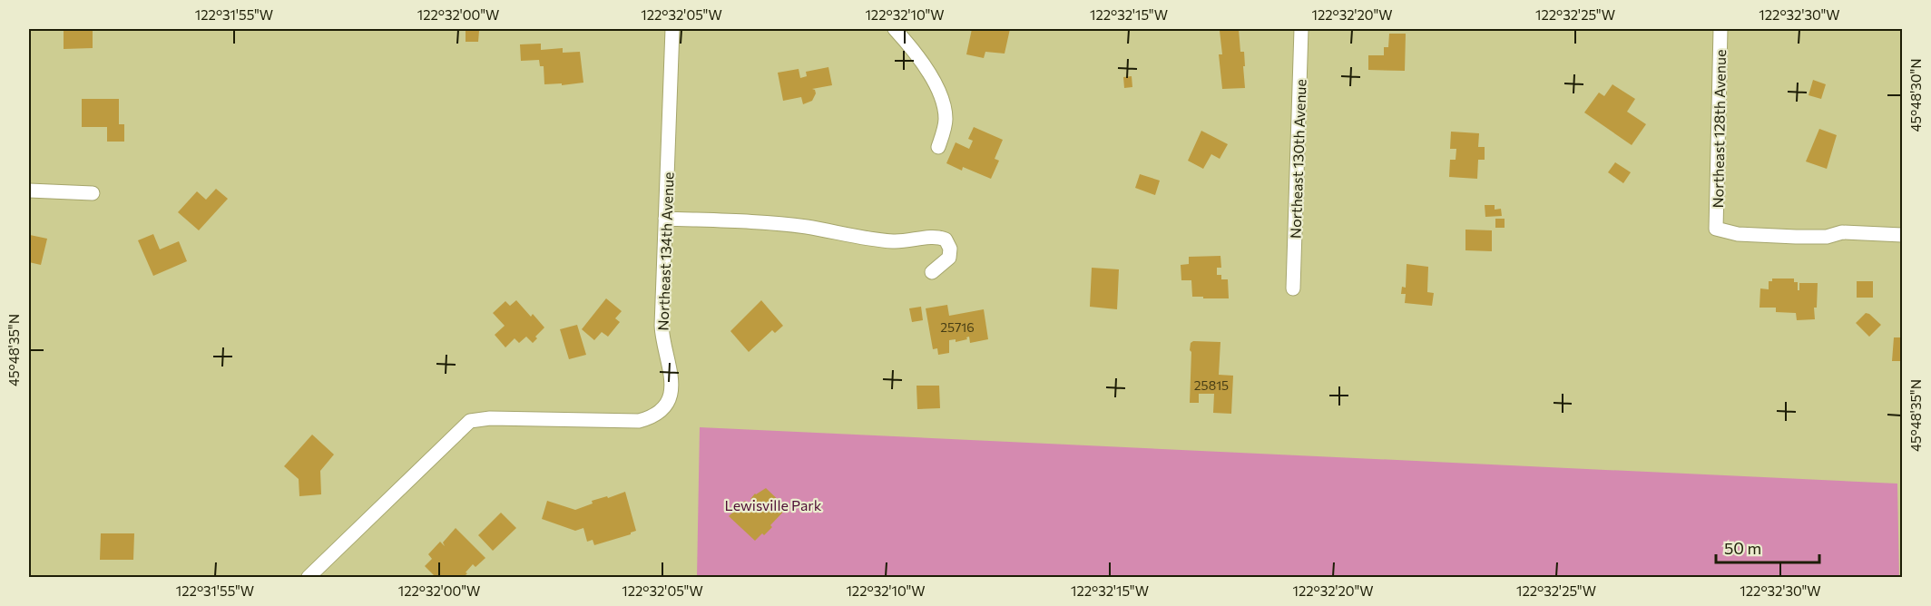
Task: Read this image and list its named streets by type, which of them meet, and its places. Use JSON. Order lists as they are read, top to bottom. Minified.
{"streets":{"street":["Northeast 128th Avenue","Northeast 130th Avenue","Northeast 134th Avenue"]},"parks":["Lewisville Park"],"house_numbers":["25716","25815"],"scale_bar":"50 m","coordinates":["122°31'55\"W","122°32'00\"W","122°32'05\"W","122°32'10\"W","122°32'15\"W","122°32'20\"W","122°32'25\"W","122°32'30\"W","45°48'30\"N","45°48'35\"N"]}
